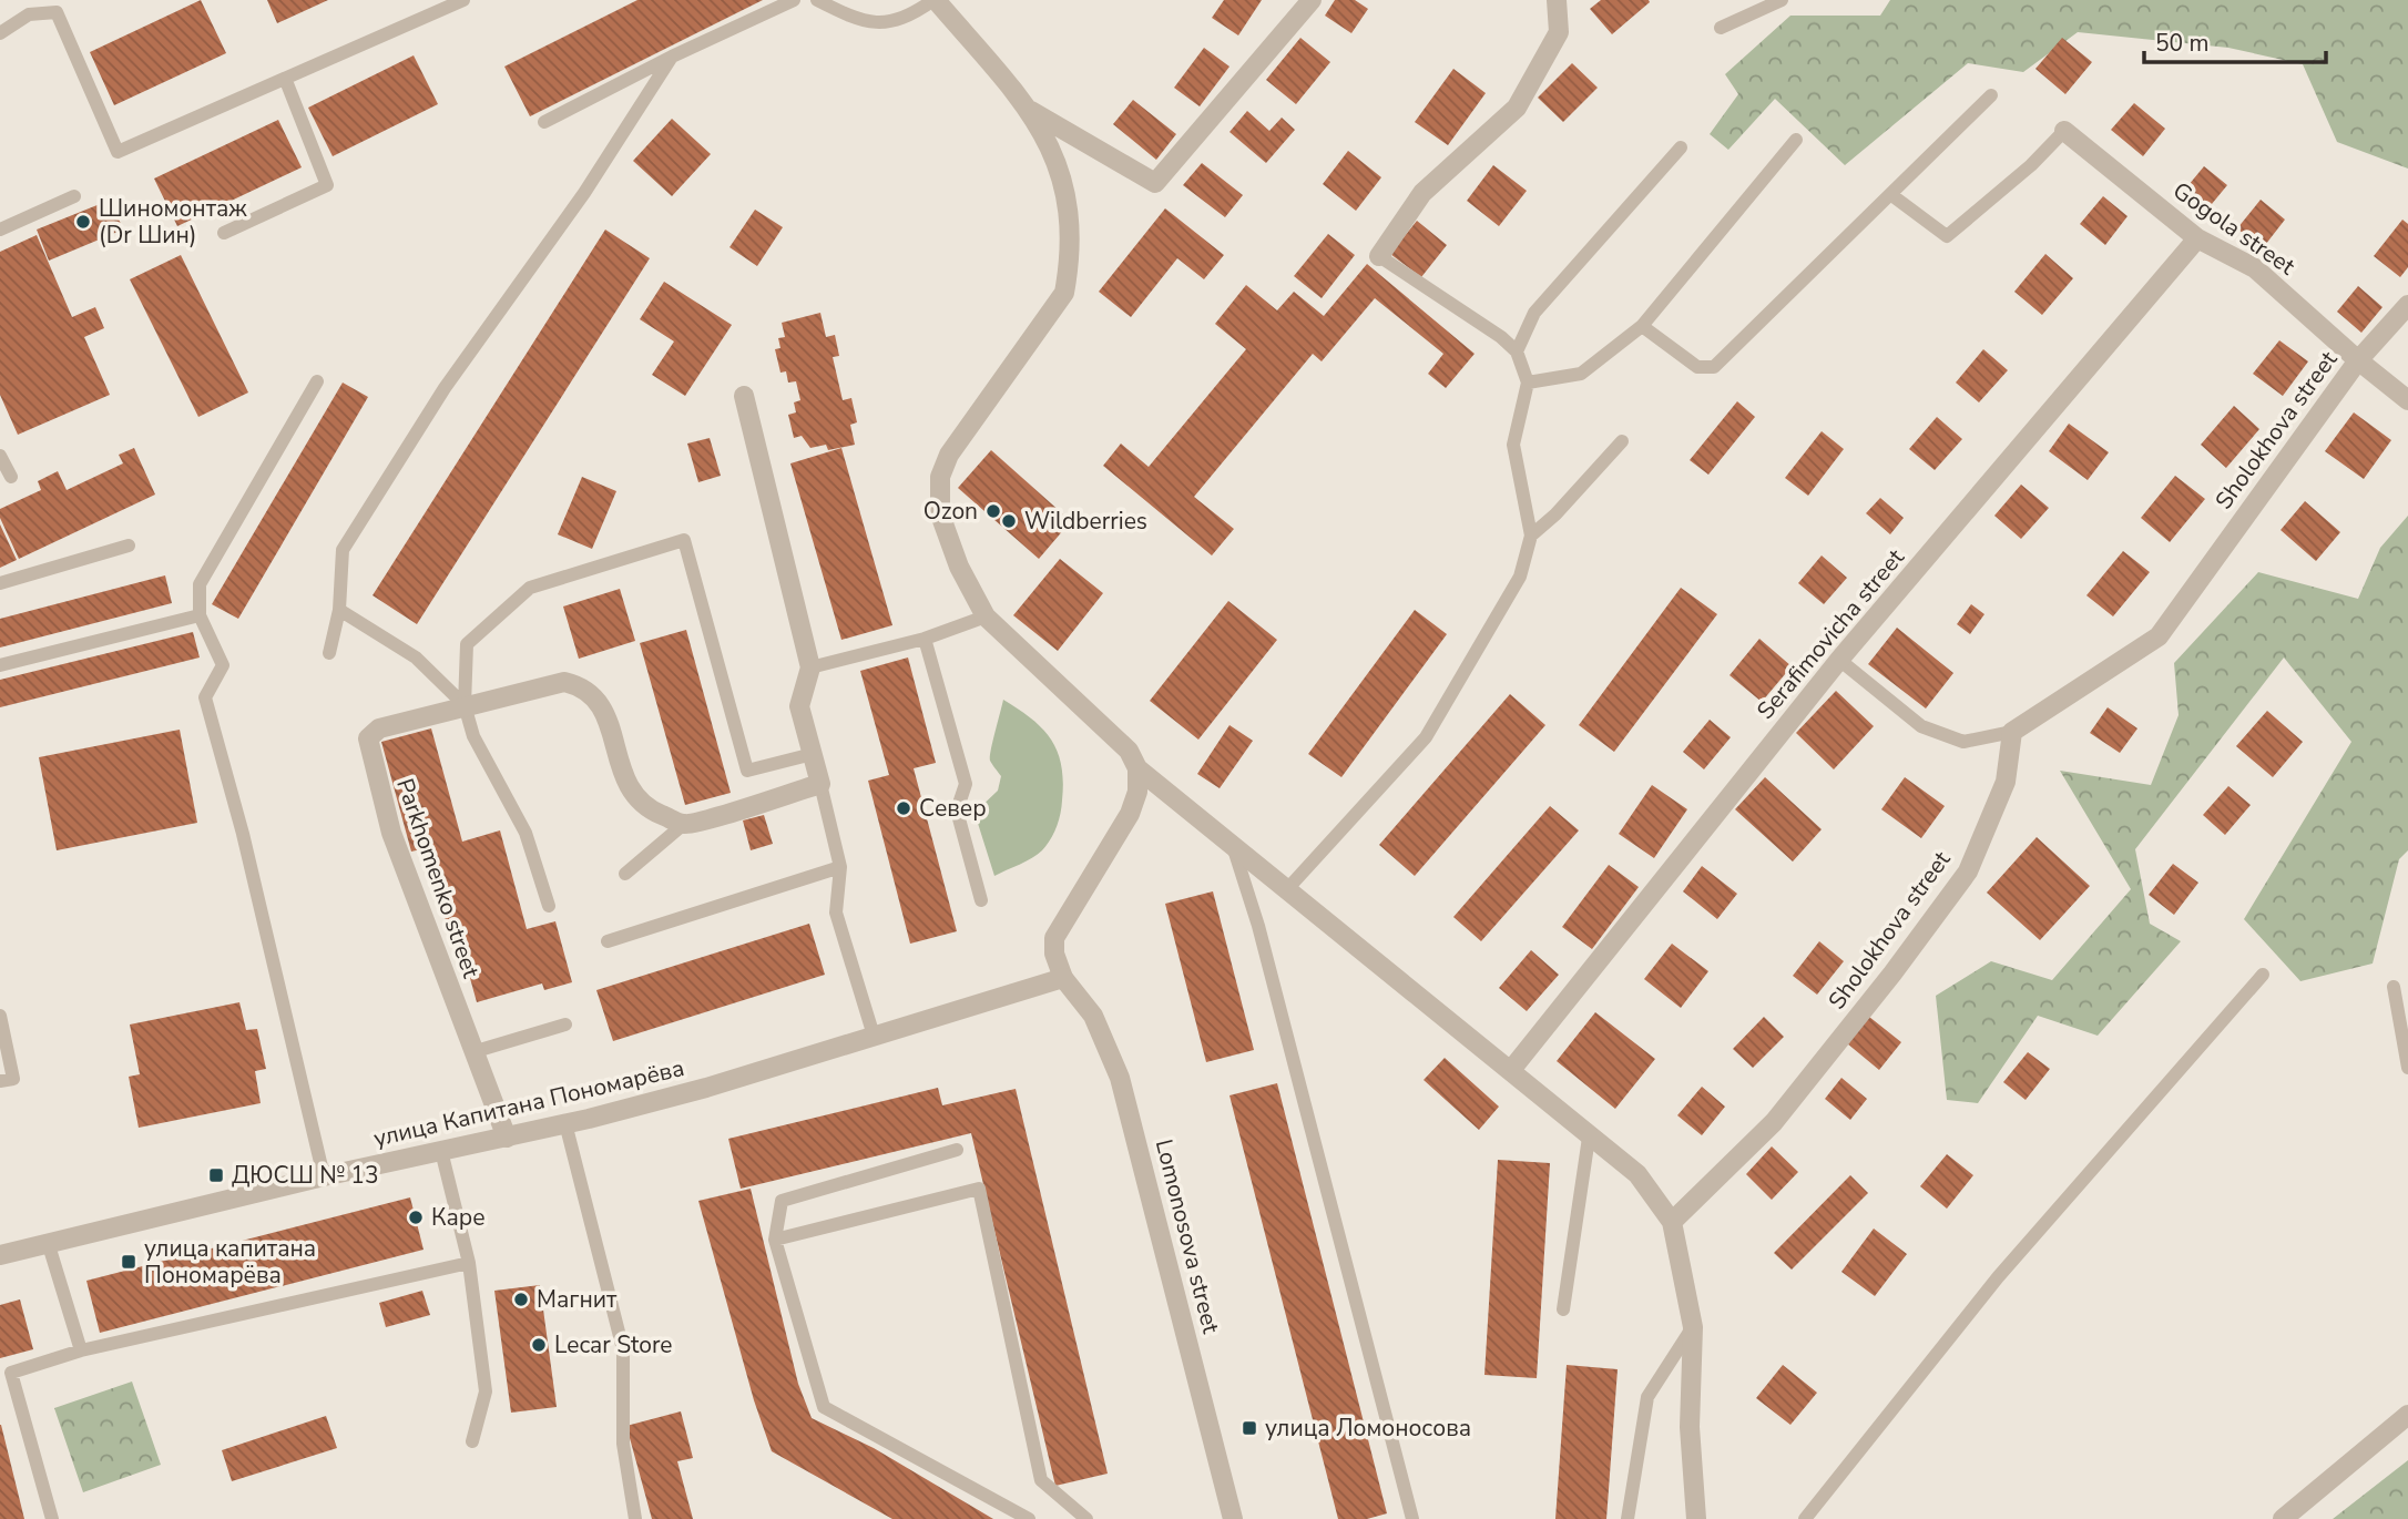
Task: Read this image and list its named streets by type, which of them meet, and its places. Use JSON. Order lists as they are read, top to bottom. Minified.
{"streets":{"street":["Gogola street","Sholokhova street","Serafimovicha street","Parkhomenko street","улица Капитана Пономарёва","Lomonosova street"]},"crossings":[["Gogola street","Sholokhova street"],["Gogola street","Serafimovicha street"],["Parkhomenko street","улица Капитана Пономарёва"],["улица Капитана Пономарёва","Lomonosova street"]],"places":{"other":["Шиномонтаж (Dr Шин)","Ozon","Wildberries","Север","Каре","Магнит","Lecar Store"],"transit":["ДЮСШ № 13","улица капитана Пономарёва","улица Ломоносова"]},"scale_bar":"50 m"}
